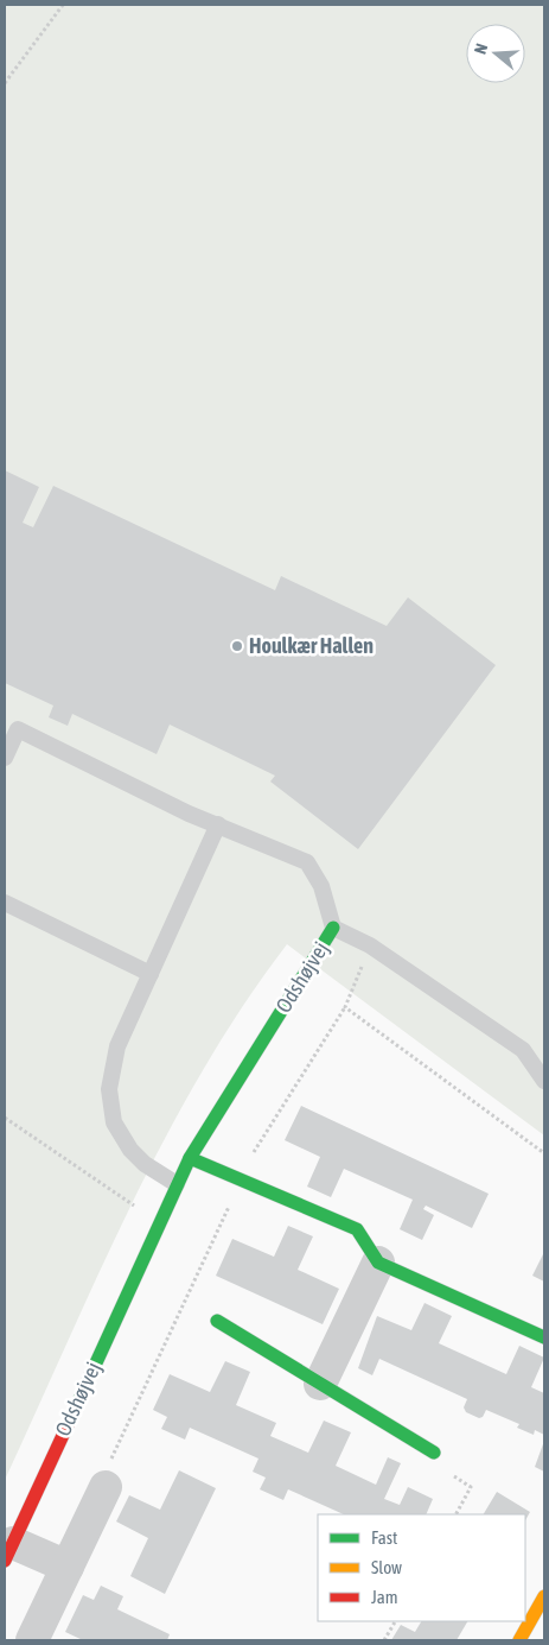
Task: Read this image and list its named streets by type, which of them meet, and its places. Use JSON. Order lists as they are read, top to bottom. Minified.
{"streets":{"street":["Odshøjvej"]},"places":["Houlkær Hallen"],"legend":["Fast","Slow","Jam"],"north":"left"}
